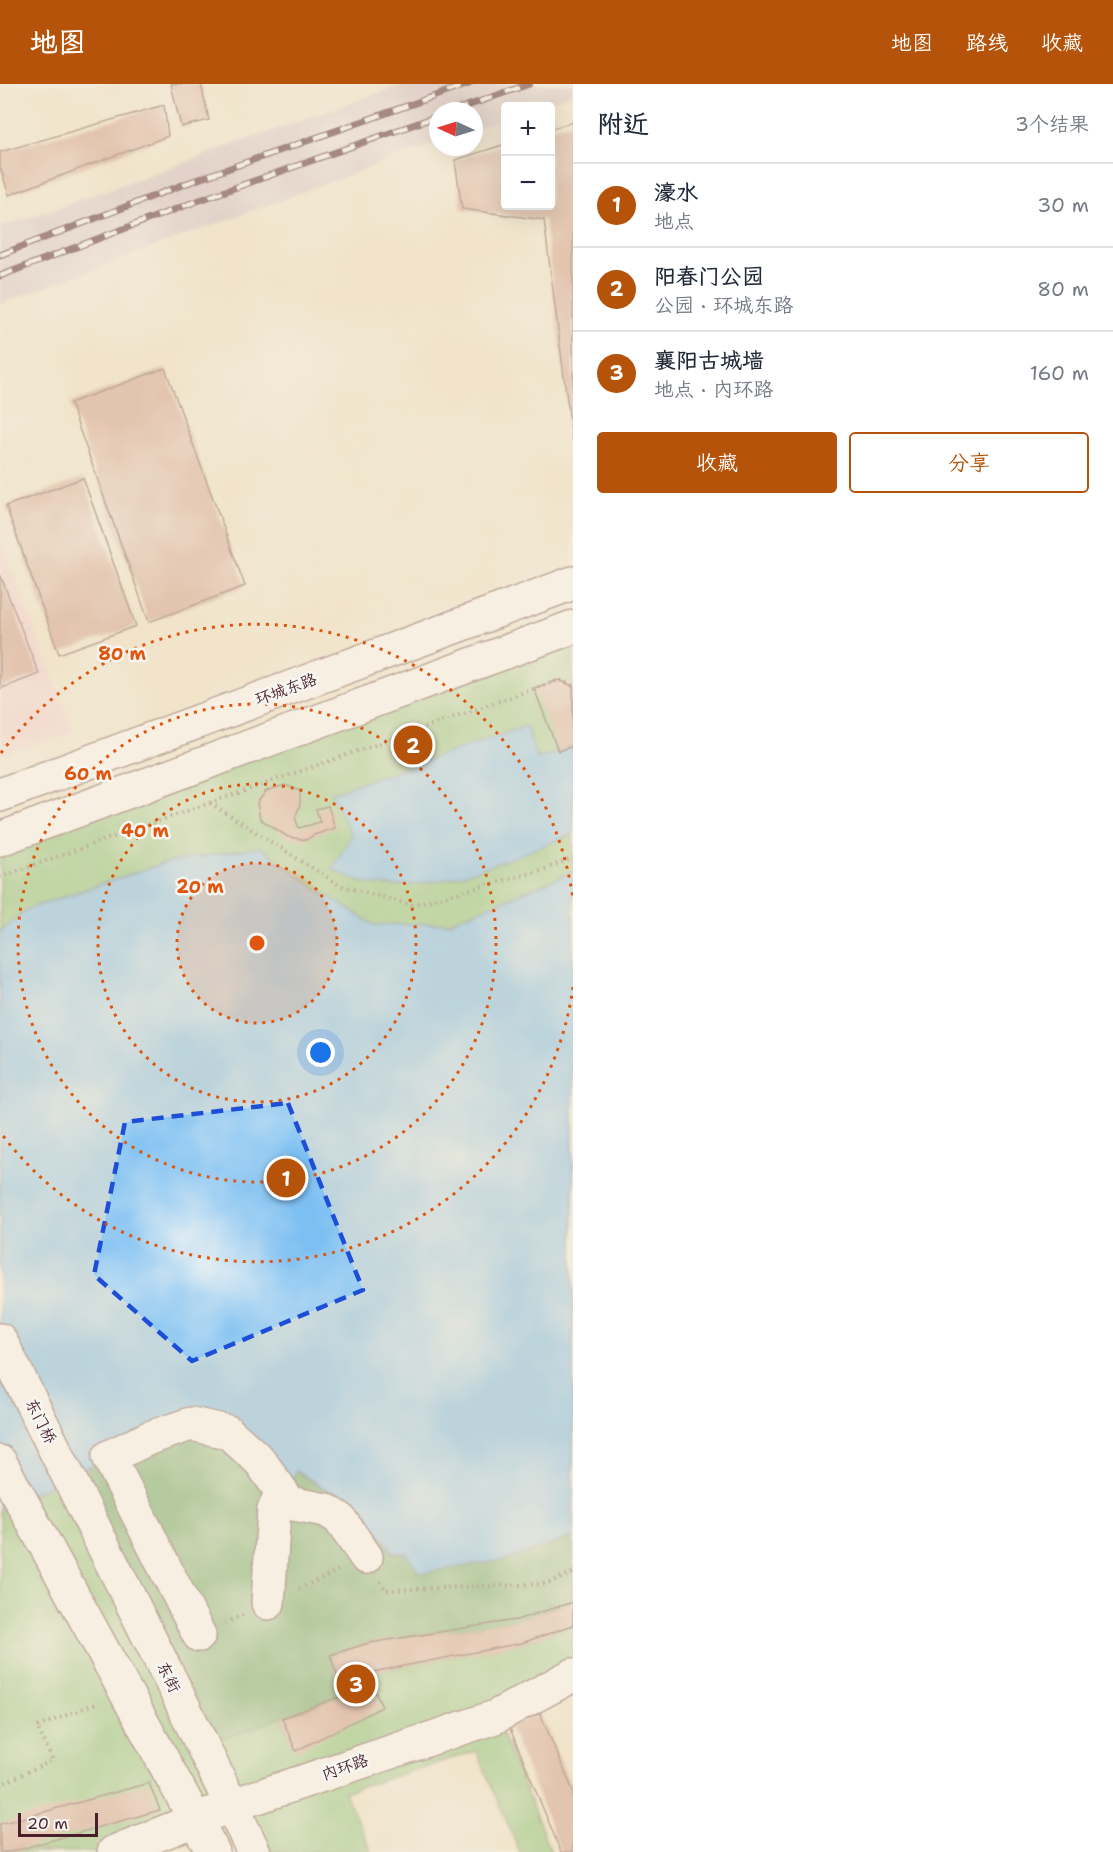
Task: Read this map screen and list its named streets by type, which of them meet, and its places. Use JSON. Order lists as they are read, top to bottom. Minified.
{"streets":{"main road":["环城东路","东门桥","东街","内环路"]},"crossings":[["东门桥","东街"],["东街","内环路"]],"scale_bar":"20 m","north":"left","page":{"header":"地图","nav":["地图","路线","收藏"],"heading":["附近","3个结果"],"map_buttons":["+","−"],"list":[{"mark":"1","name":"濠水","note":"地点","value":"30 m"},{"mark":"2","name":"阳春门公园","note":"公园 · 环城东路","value":"80 m"},{"mark":"3","name":"襄阳古城墙","note":"地点 · 内环路","value":"160 m"}],"buttons":["收藏","分享"],"pins":["2","1","3"],"scale":"20 m"},"rings":["80 m","60 m","40 m","20 m"]}
